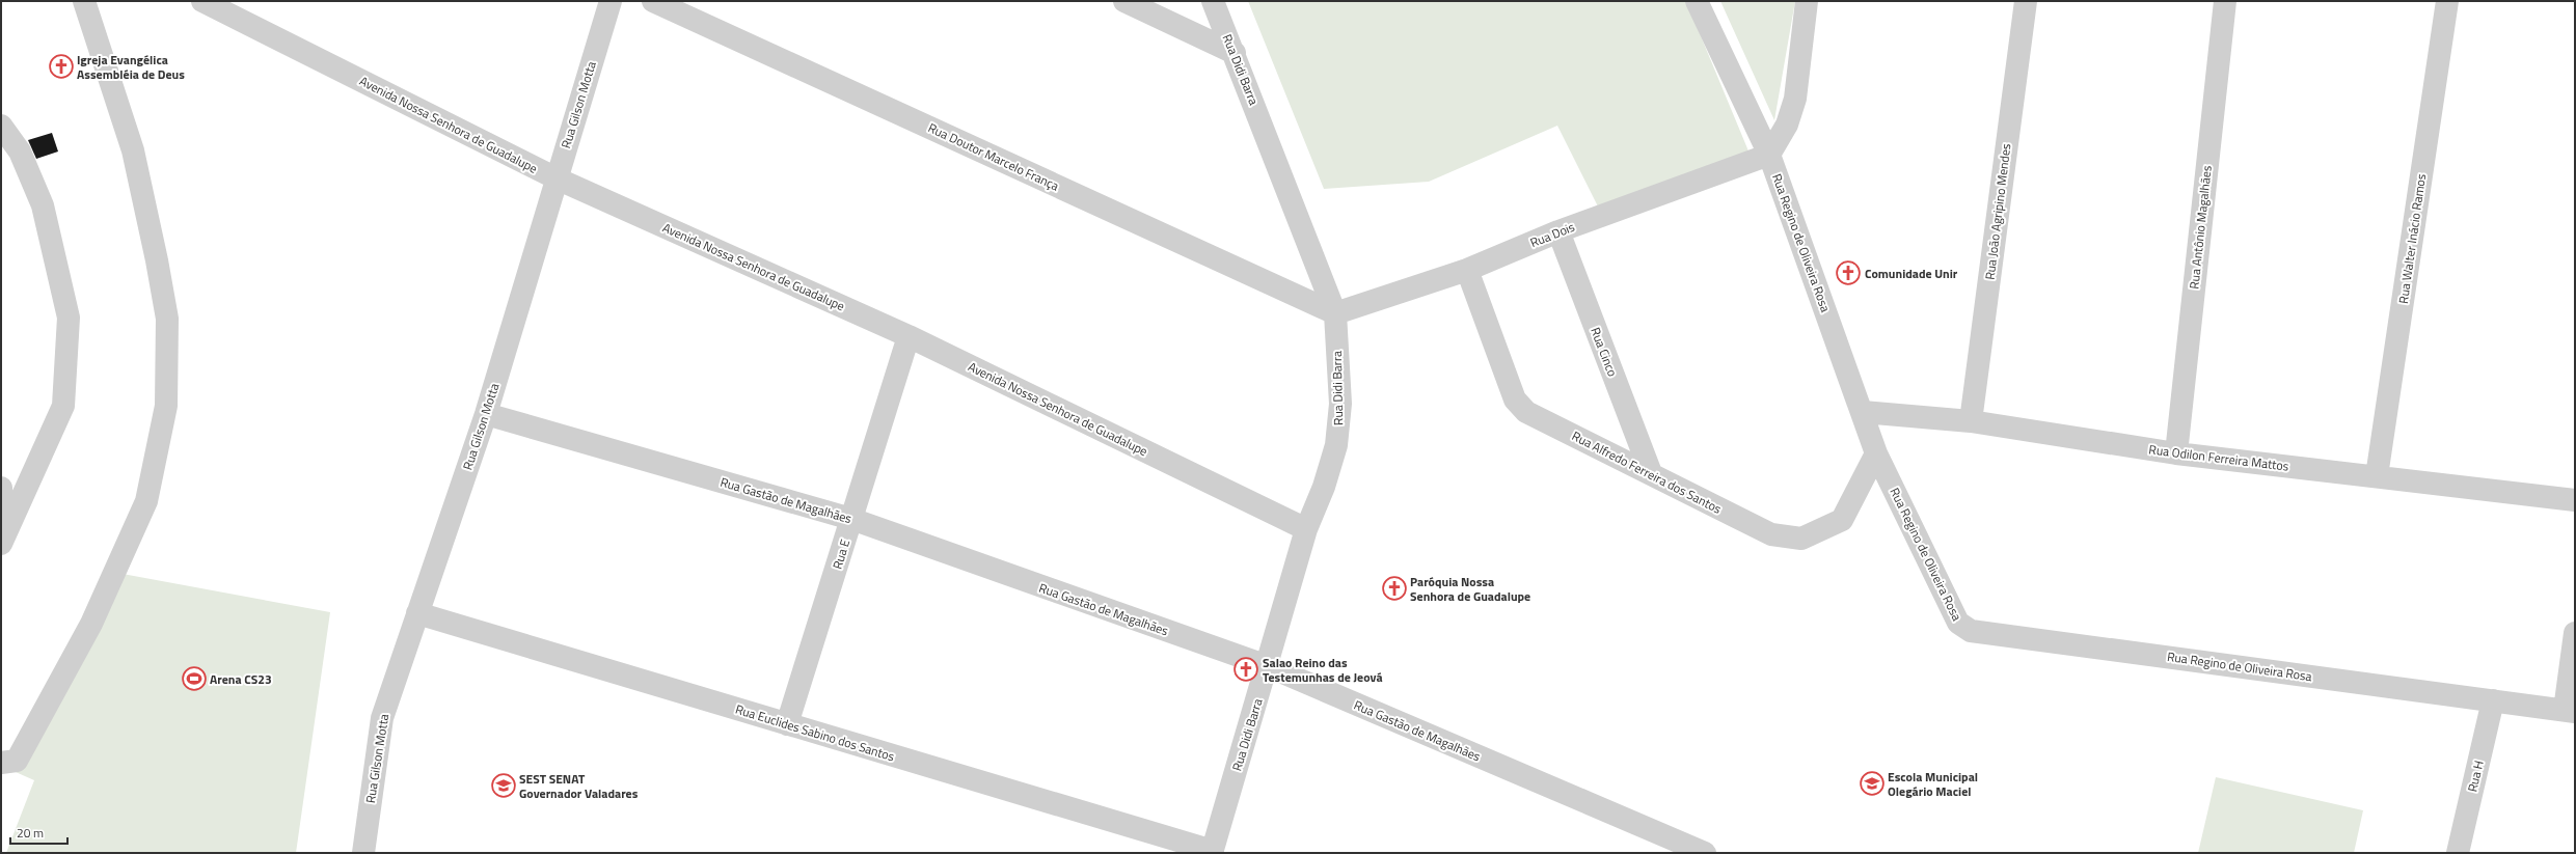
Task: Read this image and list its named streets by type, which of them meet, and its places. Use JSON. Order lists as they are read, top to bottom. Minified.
{"streets":{"street":["Rua Didi Barra","Rua Gilson Motta","Avenida Nossa Senhora de Guadalupe","Rua Doutor Marcelo França","Rua João Agripino Mendes","Rua Antônio Magalhães","Rua Dois","Rua Walter Inácio Ramos","Rua Regino de Oliveira Rosa","Rua Cinco","Rua Odilon Ferreira Mattos","Rua Alfredo Ferreira dos Santos","Rua Gastão de Magalhães","Rua E","Rua Euclides Sabino dos Santos","Rua H"]},"crossings":[["Rua Didi Barra","Avenida Nossa Senhora de Guadalupe"],["Rua Didi Barra","Rua Doutor Marcelo França"],["Rua Didi Barra","Rua Dois"],["Rua Didi Barra","Rua Gastão de Magalhães"],["Rua Didi Barra","Rua Euclides Sabino dos Santos"],["Rua Gilson Motta","Avenida Nossa Senhora de Guadalupe"],["Rua Gilson Motta","Rua Gastão de Magalhães"],["Rua Gilson Motta","Rua Euclides Sabino dos Santos"],["Avenida Nossa Senhora de Guadalupe","Rua E"],["Rua Doutor Marcelo França","Rua Dois"],["Rua João Agripino Mendes","Rua Odilon Ferreira Mattos"],["Rua Antônio Magalhães","Rua Odilon Ferreira Mattos"],["Rua Dois","Rua Regino de Oliveira Rosa"],["Rua Dois","Rua Cinco"],["Rua Dois","Rua Alfredo Ferreira dos Santos"],["Rua Walter Inácio Ramos","Rua Odilon Ferreira Mattos"],["Rua Regino de Oliveira Rosa","Rua Odilon Ferreira Mattos"],["Rua Regino de Oliveira Rosa","Rua Alfredo Ferreira dos Santos"],["Rua Regino de Oliveira Rosa","Rua H"],["Rua Cinco","Rua Alfredo Ferreira dos Santos"],["Rua Gastão de Magalhães","Rua E"],["Rua E","Rua Euclides Sabino dos Santos"]],"places":{"church":["Igreja Evangélica Assembléia de Deus","Comunidade Unir","Paróquia Nossa Senhora de Guadalupe","Salao Reino das Testemunhas de Jeová"],"sports":["Arena CS23"],"school or university":["Escola Municipal Olegário Maciel","SEST SENAT Governador Valadares"]},"scale_bar":"20 m"}
